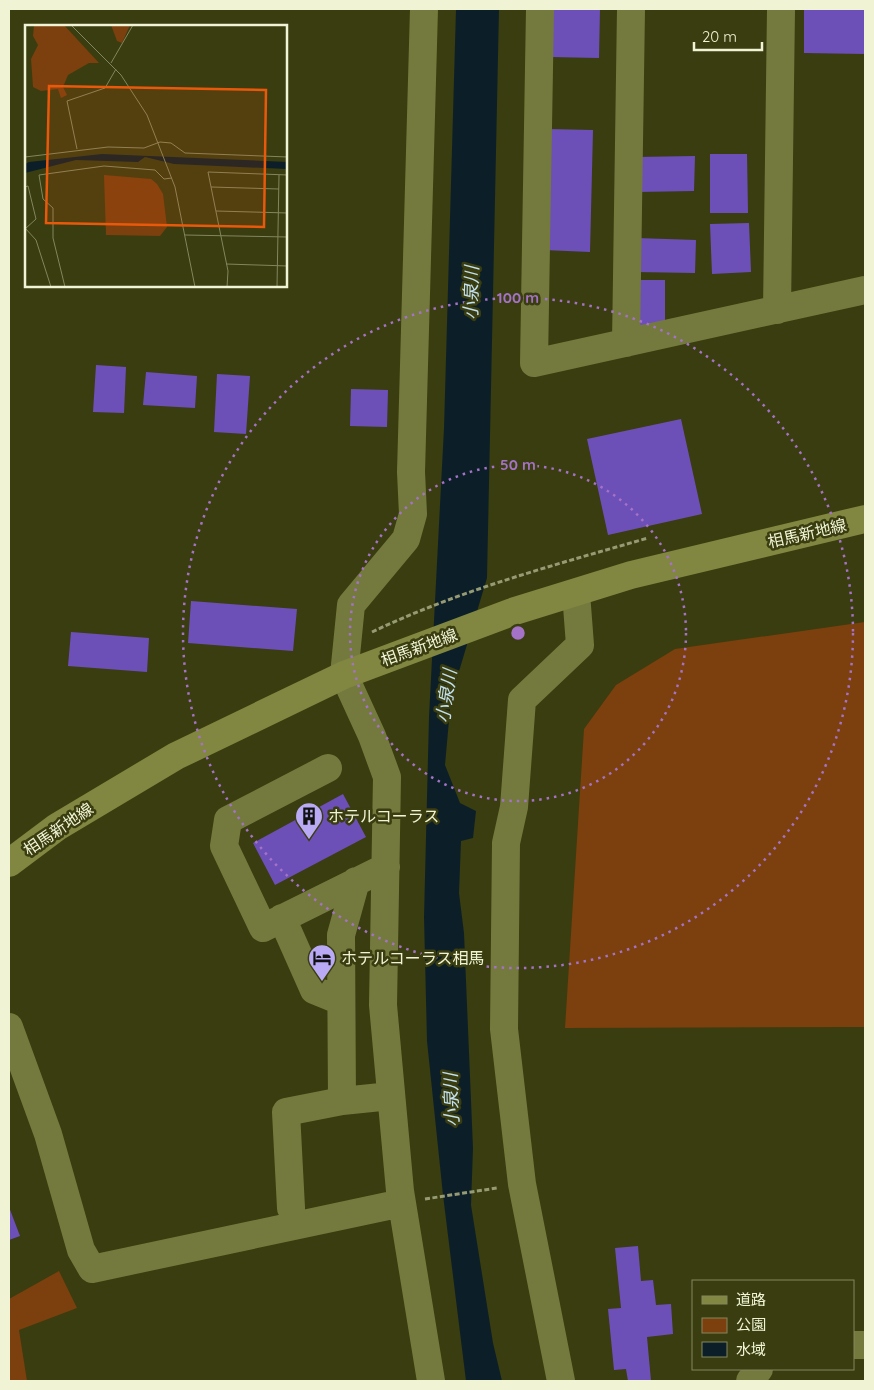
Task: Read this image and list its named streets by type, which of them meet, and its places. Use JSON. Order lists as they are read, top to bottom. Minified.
{"streets":{"main road":["相馬新地線"]},"water":["小泉川"],"places":{"building":["ホテルコーラス"],"hotel":["ホテルコーラス相馬"]},"legend":["道路","公園","水域"],"scale_bar":"20 m","rings":["100 m","50 m"]}
